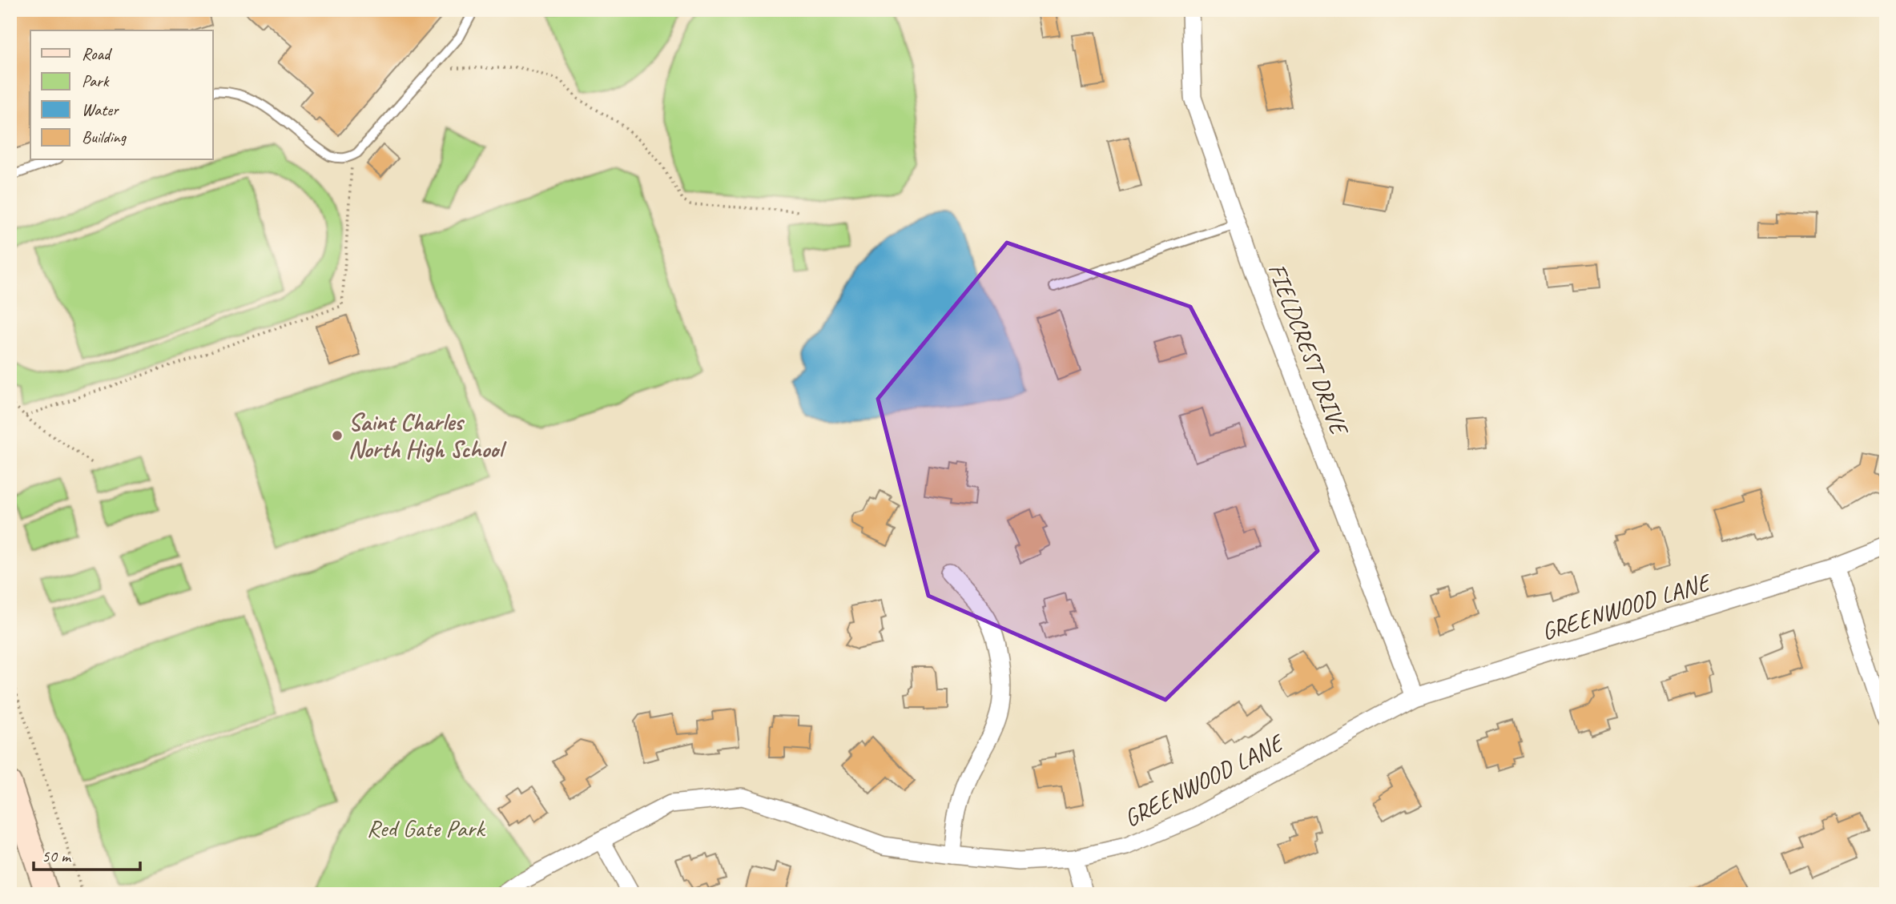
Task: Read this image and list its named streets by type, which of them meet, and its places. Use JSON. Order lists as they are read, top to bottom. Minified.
{"streets":{"street":["FIELDCREST DRIVE","GREENWOOD LANE"]},"crossings":[["FIELDCREST DRIVE","GREENWOOD LANE"]],"parks":["Red Gate Park"],"places":["Saint Charles North High School"],"legend":["Road","Park","Water","Building"],"scale_bar":"50 m"}
